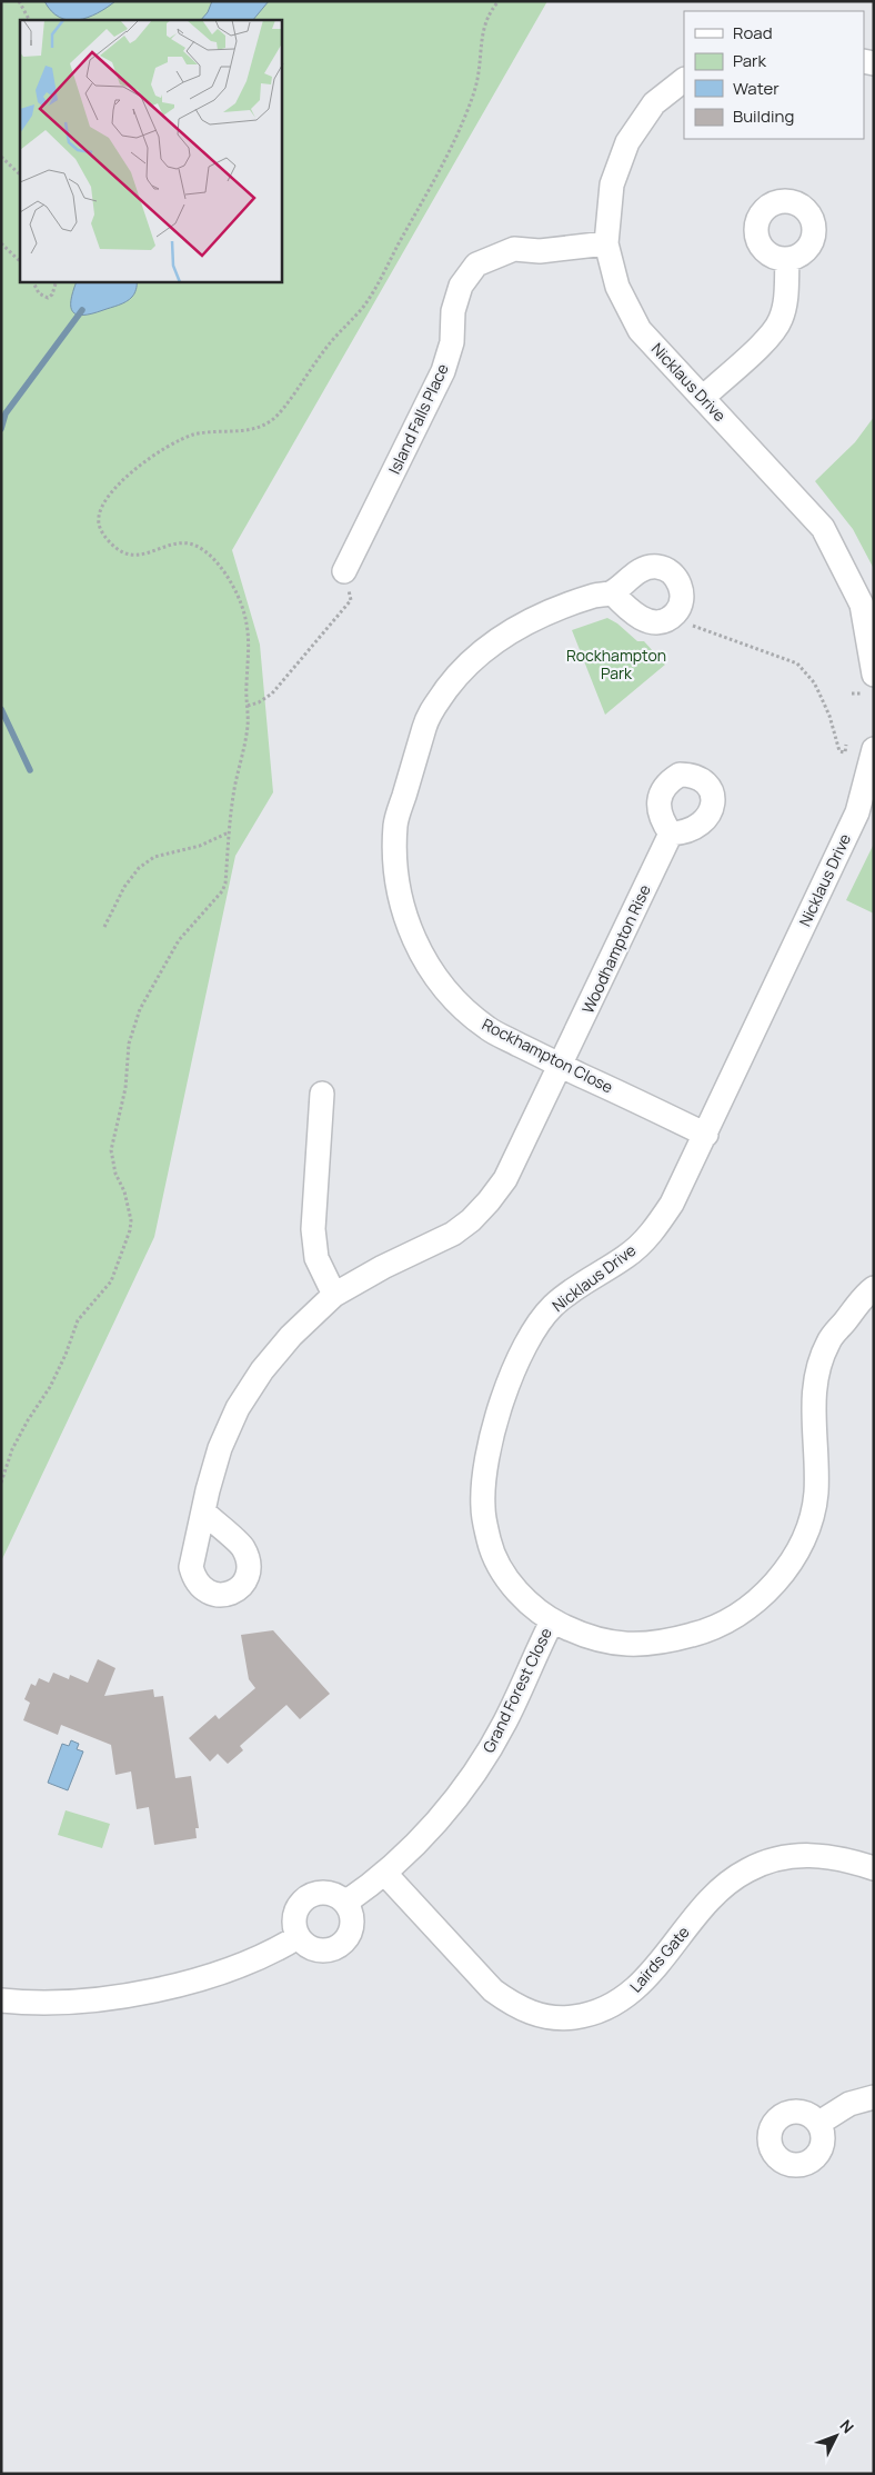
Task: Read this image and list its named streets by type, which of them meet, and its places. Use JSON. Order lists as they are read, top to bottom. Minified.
{"streets":{"street":["Nicklaus Drive","Island Falls Place","Woodhampton Rise","Rockhampton Close","Grand Forest Close","Lairds Gate"]},"crossings":[["Nicklaus Drive","Island Falls Place"],["Nicklaus Drive","Rockhampton Close"],["Nicklaus Drive","Grand Forest Close"],["Woodhampton Rise","Rockhampton Close"],["Grand Forest Close","Lairds Gate"]],"parks":["Rockhampton Park"],"legend":["Road","Park","Water","Building"],"north":"top right"}
